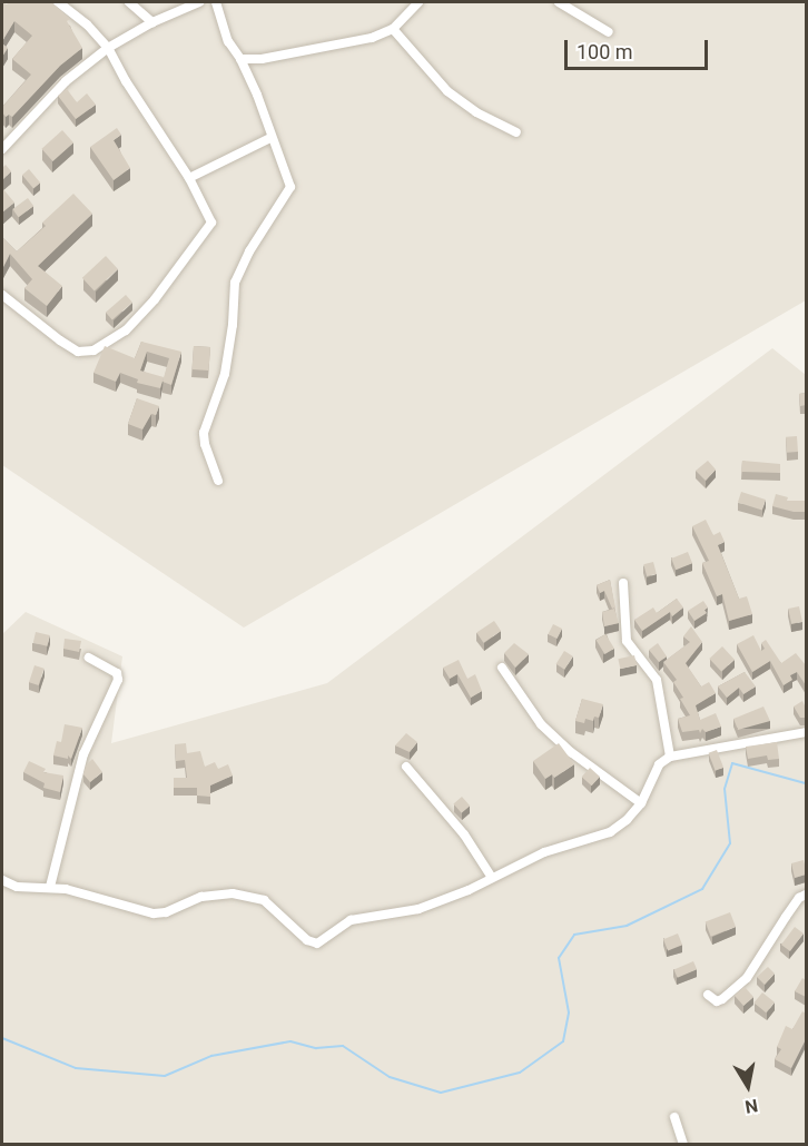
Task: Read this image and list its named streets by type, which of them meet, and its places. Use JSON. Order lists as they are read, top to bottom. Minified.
{"scale_bar":"100 m","north":"bottom"}
